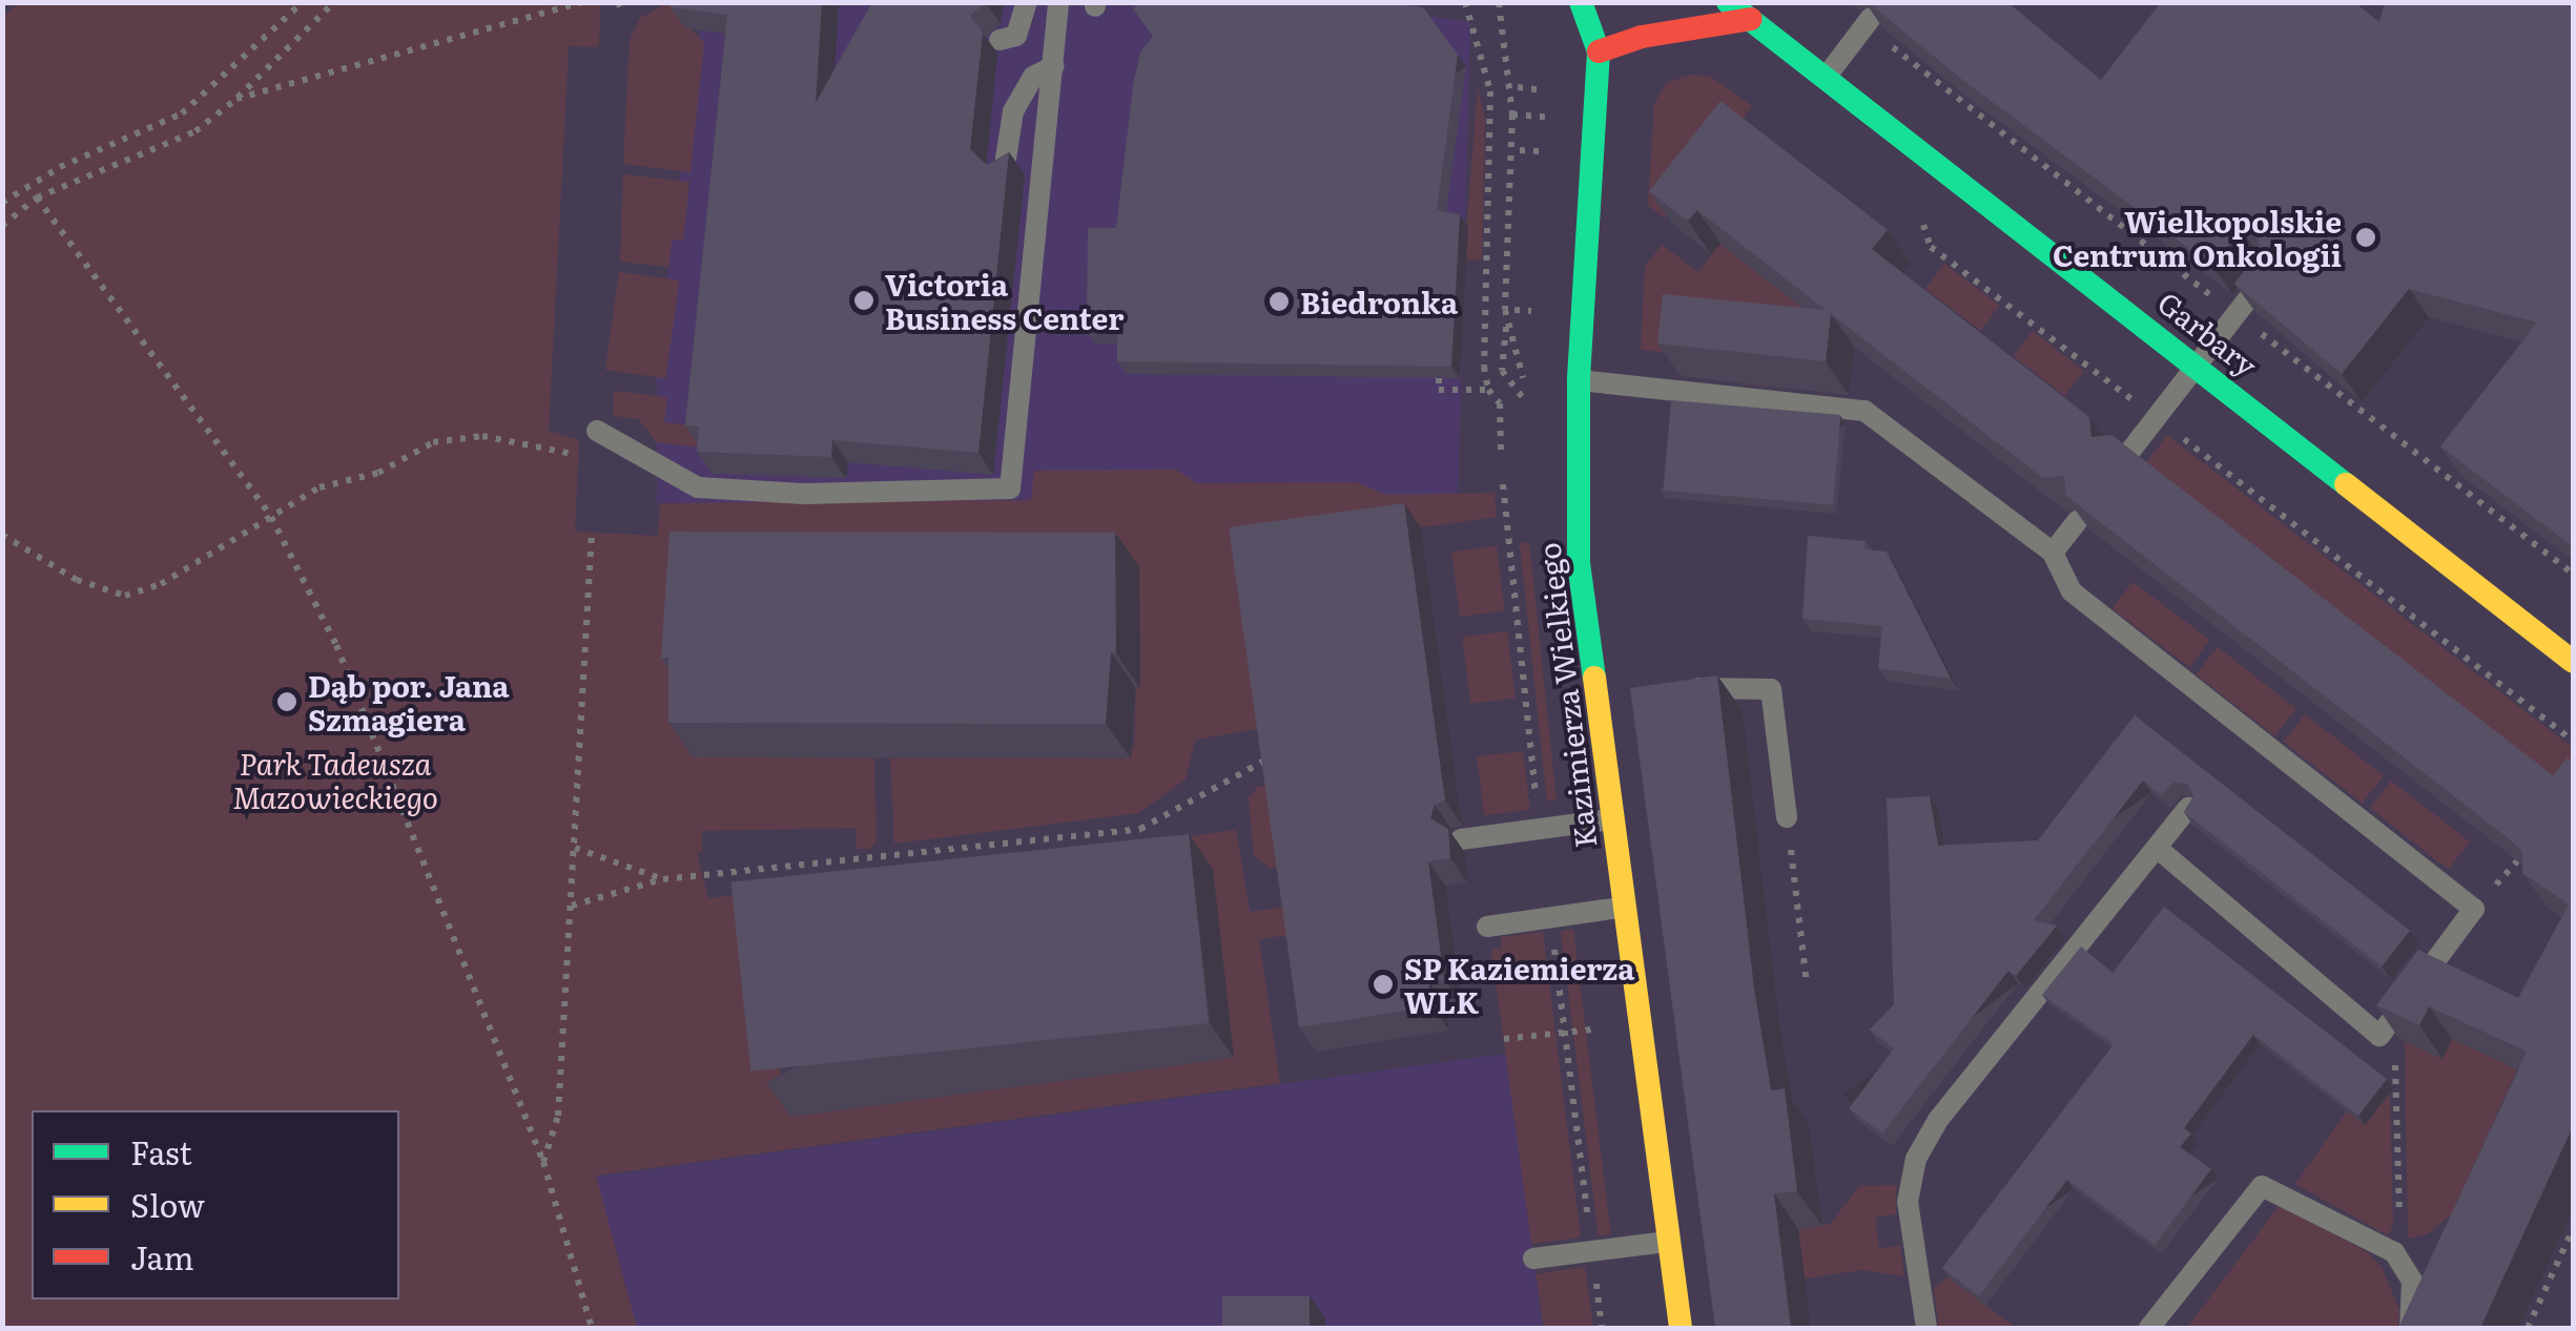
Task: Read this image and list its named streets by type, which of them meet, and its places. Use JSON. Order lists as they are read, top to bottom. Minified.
{"streets":{"street":["Garbary","Kazimierza Wielkiego"]},"parks":["Park Tadeusza Mazowieckiego"],"places":["Wielkopolskie Centrum Onkologii","Victoria Business Center","Biedronka","Dąb por. Jana Szmagiera","SP Kaziemierza WLK"],"legend":["Fast","Slow","Jam"]}
